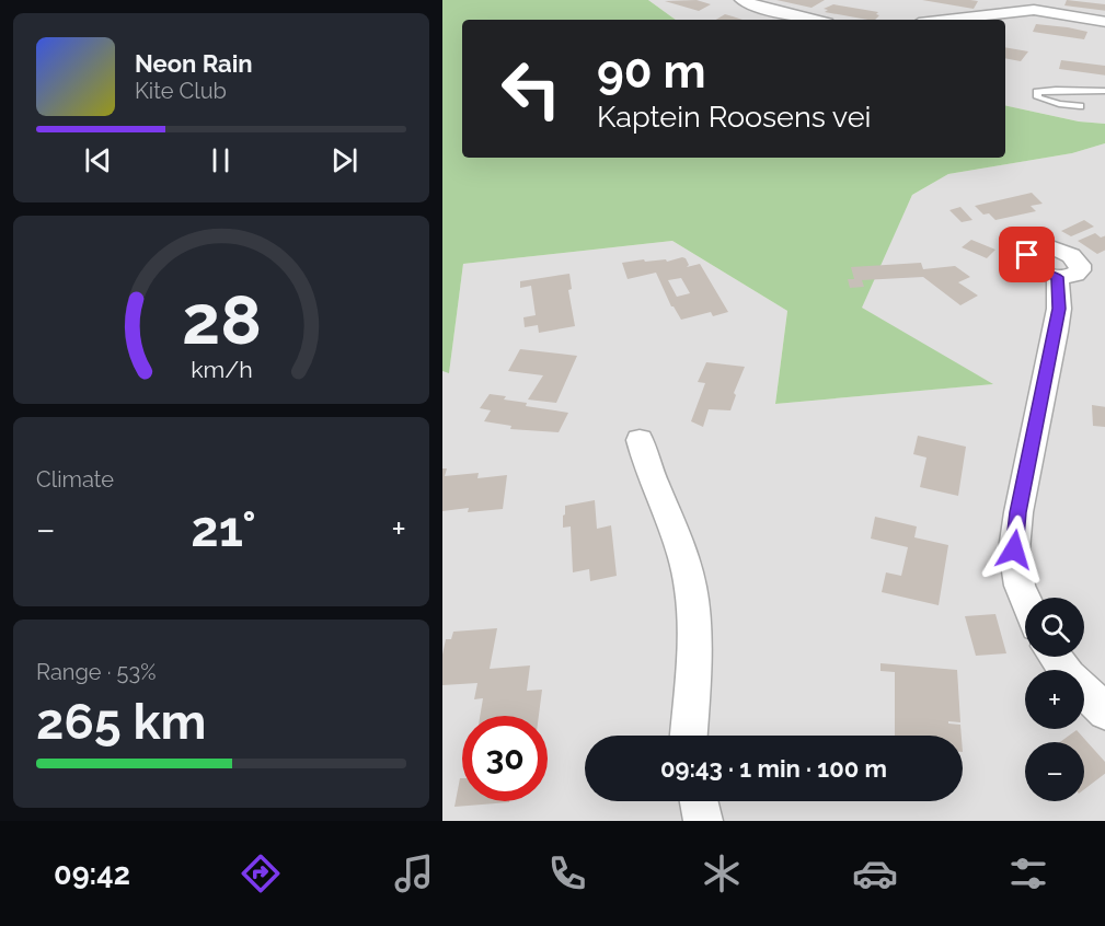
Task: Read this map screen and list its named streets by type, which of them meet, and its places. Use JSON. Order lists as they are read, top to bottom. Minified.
{"page":{"turn":["90 m","Kaptein Roosens vei"],"song":["Neon Rain","Kite Club"],"tile":["Climate",["Range · 53%","265 km"]],"heat":["−","21°","+"],"map_buttons":["+","−"],"limit":"30","trip":"09:43 · 1 min · 100 m","tabs":"09:42","gauge":["28","km/h"]}}
